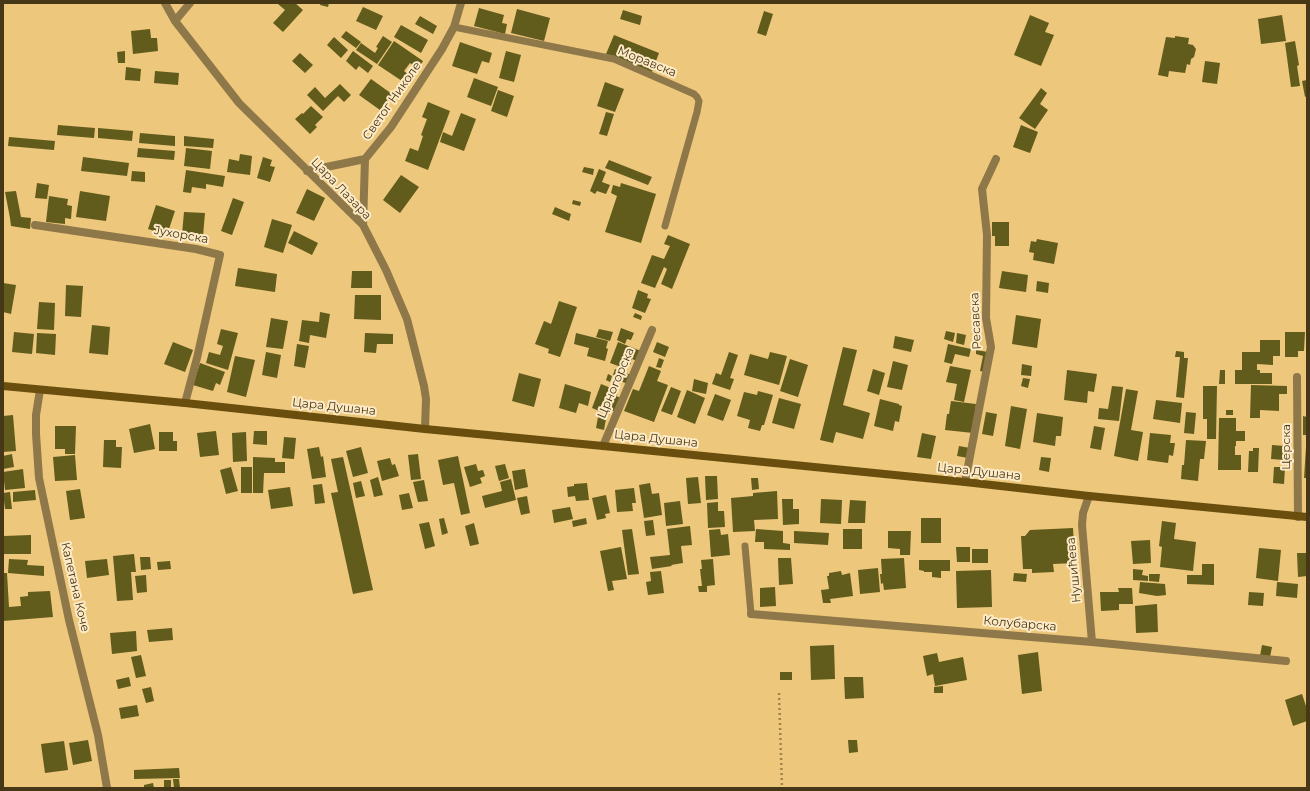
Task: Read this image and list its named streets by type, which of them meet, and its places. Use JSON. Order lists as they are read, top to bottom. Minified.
{"streets":{"main road":["Цара Душана"],"street":["Светог Николе","Цара Лазара","Јухорска","Ресавска","Црногорска","Церска","Нушићева","Капетана Коче","Колубарска"],"lane":["Моравска"]},"crossings":[["Моравска","Светог Николе"],["Светог Николе","Цара Лазара"],["Цара Лазара","Цара Душана"],["Јухорска","Цара Душана"],["Ресавска","Цара Душана"],["Црногорска","Цара Душана"],["Цара Душана","Церска"],["Цара Душана","Нушићева"],["Цара Душана","Капетана Коче"],["Нушићева","Колубарска"]]}
